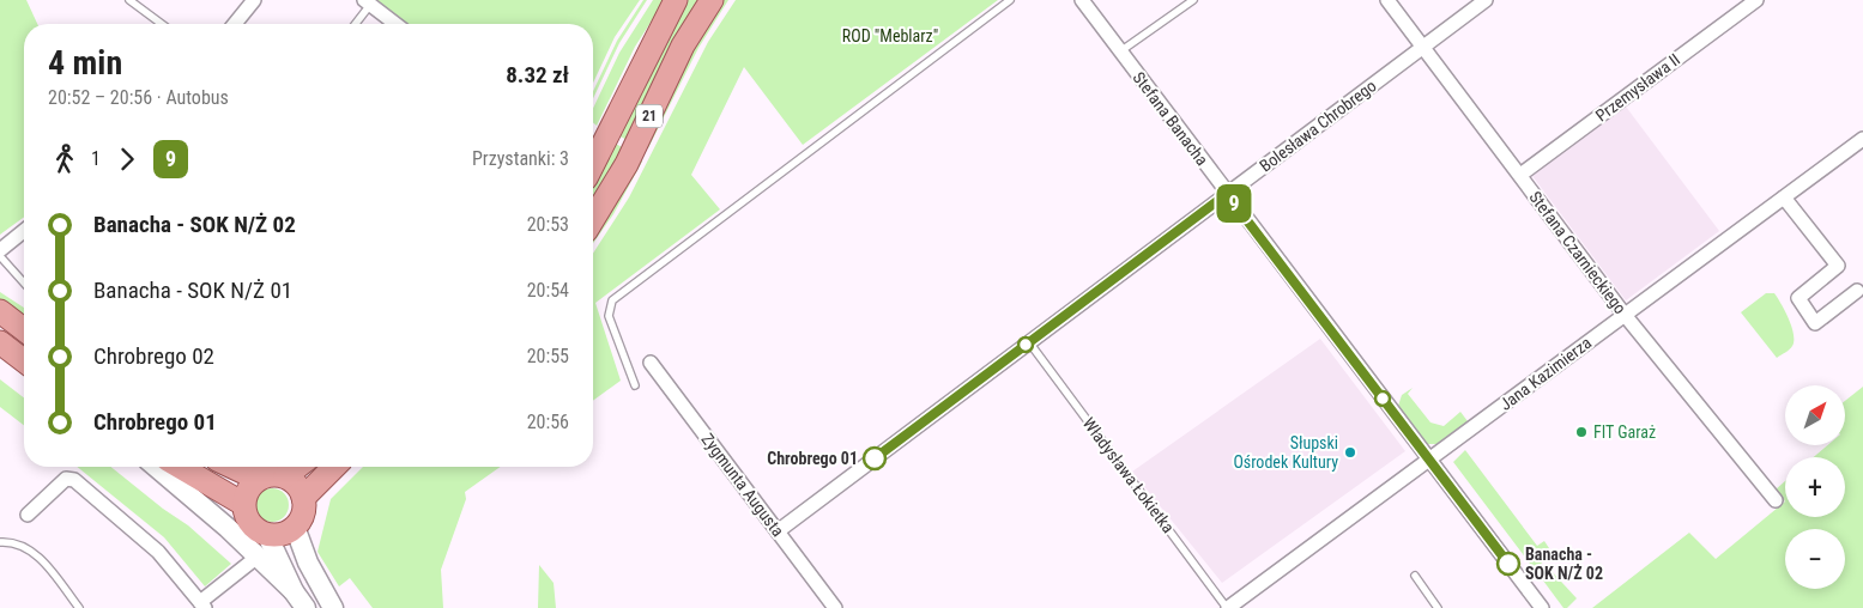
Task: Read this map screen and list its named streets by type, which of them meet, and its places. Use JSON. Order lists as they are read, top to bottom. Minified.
{"streets":{"main road":["21"],"street":["Przemysława II","Stefana Banacha","Bolesława Chrobrego","Stefana Czarnieckiego","Jana Kazimierza","Zygmunta Augusta"],"lane":["Władysława Łokietka"]},"crossings":[["Przemysława II","Stefana Czarnieckiego"],["Stefana Banacha","Bolesława Chrobrego"],["Stefana Banacha","Jana Kazimierza"],["Bolesława Chrobrego","Stefana Czarnieckiego"],["Bolesława Chrobrego","Władysława Łokietka"],["Bolesława Chrobrego","Zygmunta Augusta"],["Stefana Czarnieckiego","Jana Kazimierza"],["Jana Kazimierza","Władysława Łokietka"]],"parks":["ROD \"Meblarz\""],"places":["FIT Garaż","Słupski Ośrodek Kultury","Chrobrego 01","Banacha - SOK N/Ż 02"],"lines":["bus line 9"],"north":"top right","page":{"on_map":"9","heading":["4 min","20:52 – 20:56 · Autobus","8.32 zł"],"legs":["1","9","Przystanki: 3"],"list":[{"name":"Banacha - SOK N/Ż 02","value":"20:53"},{"name":"Banacha - SOK N/Ż 01","value":"20:54"},{"name":"Chrobrego 02","value":"20:55"},{"name":"Chrobrego 01","value":"20:56"}],"map_buttons":["+","−"]}}
